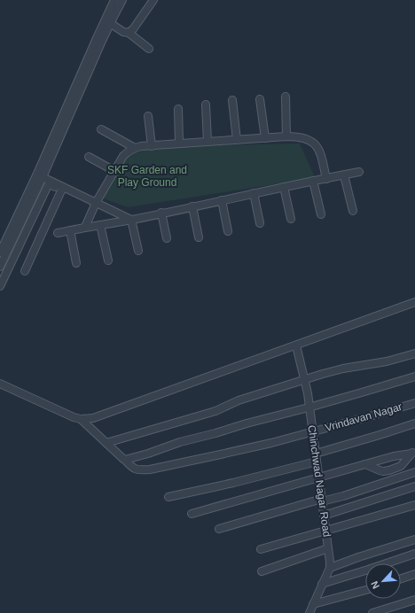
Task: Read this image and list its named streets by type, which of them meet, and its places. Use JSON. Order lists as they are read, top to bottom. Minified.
{"streets":{"street":["Vrindavan Nagar","Chinchwad Nagar Road"]},"crossings":[["Vrindavan Nagar","Chinchwad Nagar Road"]],"parks":["SKF Garden and Play Ground"],"north":"bottom left"}
